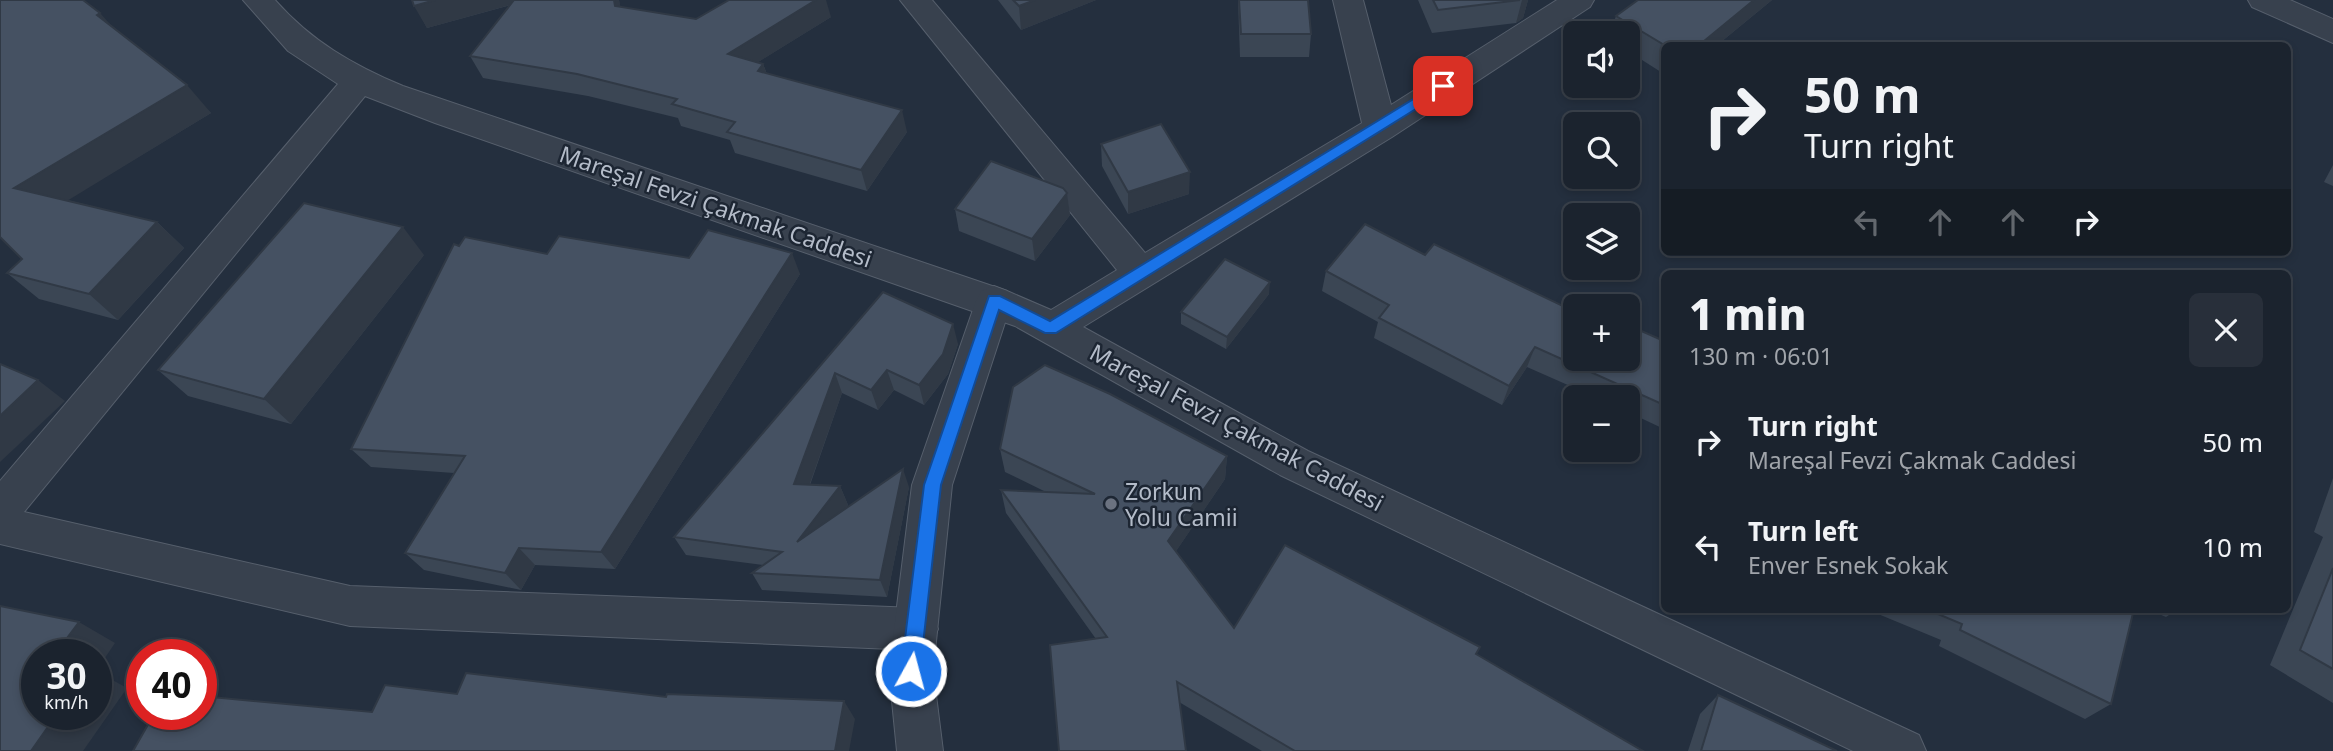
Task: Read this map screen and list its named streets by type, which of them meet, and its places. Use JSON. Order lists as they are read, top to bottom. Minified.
{"streets":{"street":["Mareşal Fevzi Çakmak Caddesi"]},"places":["Zorkun Yolu Camii"],"page":{"map_buttons":["+","−"],"turn":["50 m","Turn right"],"heading":["1 min","130 m · 06:01"],"list":[{"name":"Turn right","note":"Mareşal Fevzi Çakmak Caddesi","value":"50 m"},{"name":"Turn left","note":"Enver Esnek Sokak","value":"10 m"}],"speed":"30 km/h","limit":"40"}}
